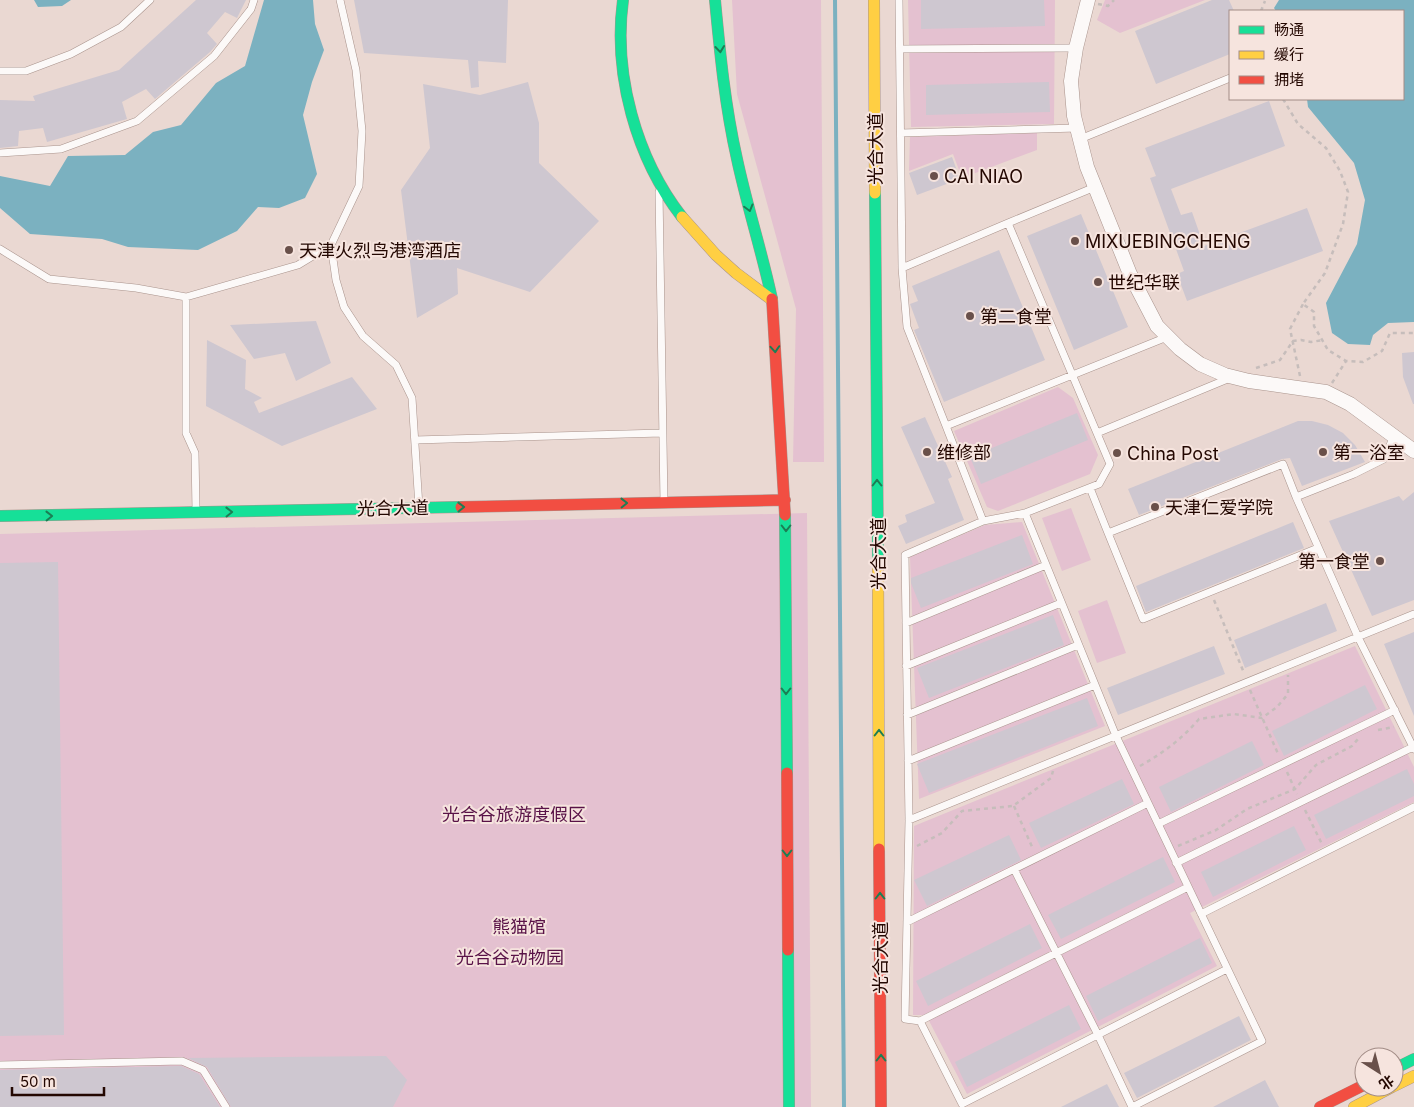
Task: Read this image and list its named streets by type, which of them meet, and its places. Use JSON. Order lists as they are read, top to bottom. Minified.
{"streets":{"street":["光合大道"]},"parks":["光合谷旅游度假区","熊猫馆","光合谷动物园"],"places":["CAI NIAO","MIXUEBINGCHENG","天津火烈鸟港湾酒店","世纪华联","第二食堂","维修部","第一浴室","China Post","天津仁爱学院","第一食堂"],"legend":["畅通","缓行","拥堵"],"scale_bar":"50 m","north":"bottom right"}
